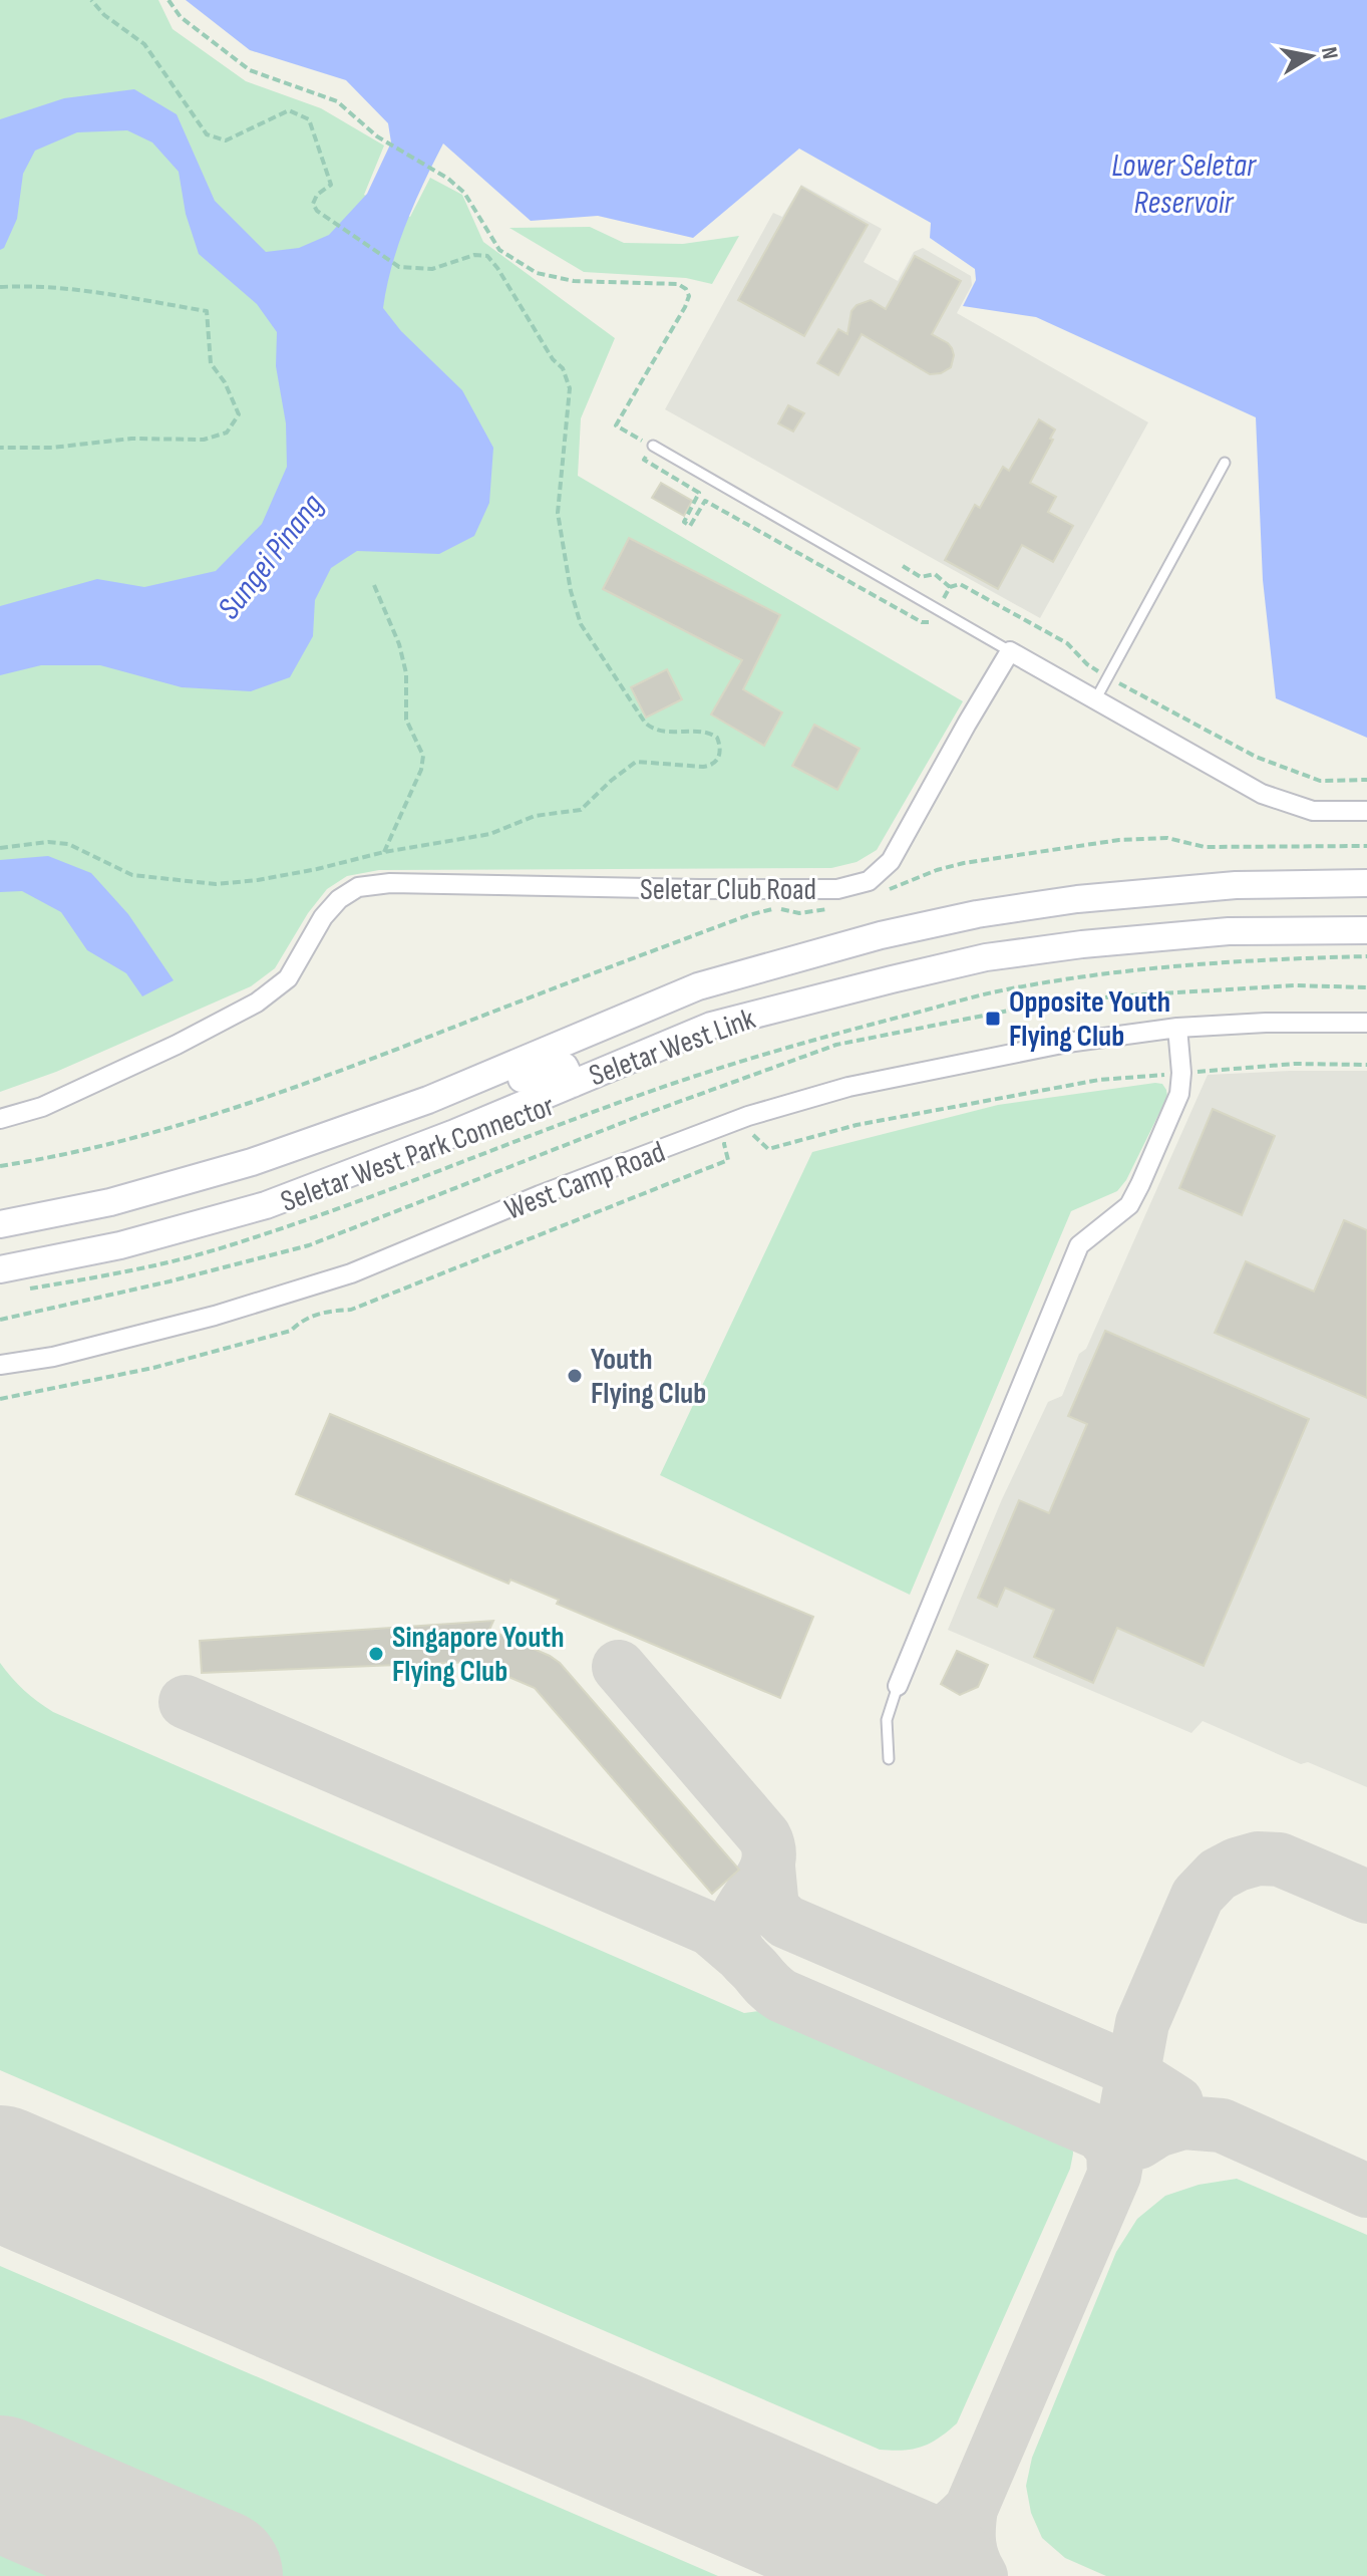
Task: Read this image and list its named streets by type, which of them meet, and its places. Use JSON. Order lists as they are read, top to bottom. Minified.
{"streets":{"main road":["Seletar West Link"],"street":["Seletar Club Road","West Camp Road"],"path":["Seletar West Park Connector"]},"water":["Lower Seletar Reservoir","Sungei Pinang"],"places":{"transit":["Opposite Youth Flying Club"],"other":["Youth Flying Club","Singapore Youth Flying Club"]},"north":"right"}
